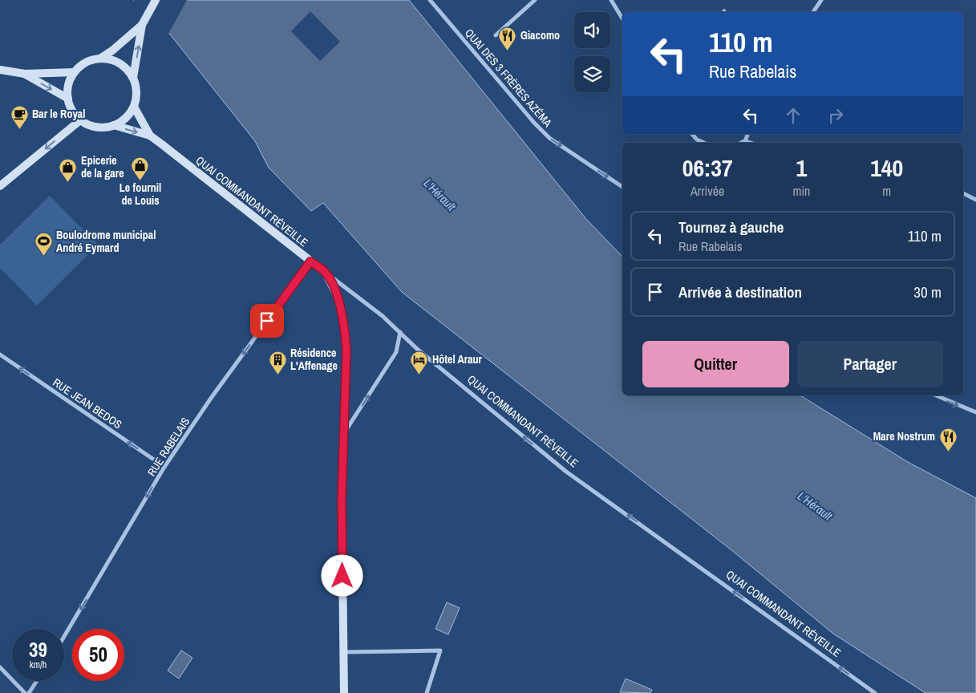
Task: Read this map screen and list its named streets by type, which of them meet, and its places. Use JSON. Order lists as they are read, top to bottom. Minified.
{"streets":{"main road":["QUAI COMMANDANT RÉVEILLE"],"street":["QUAI DES 3 FRÈRES AZÉMA","RUE JEAN BEDOS","RUE RABELAIS"]},"crossings":[["QUAI COMMANDANT RÉVEILLE","RUE RABELAIS"],["RUE JEAN BEDOS","RUE RABELAIS"]],"one_way":["QUAI DES 3 FRÈRES AZÉMA","QUAI COMMANDANT RÉVEILLE","RUE JEAN BEDOS","RUE RABELAIS"],"water":["L'Hérault"],"places":{"restaurant":["Giacomo","Mare Nostrum"],"cafe":["Bar le Royal"],"shop":["Le fournil de Louis","Epicerie de la gare"],"sports":["Boulodrome municipal André Eymard"],"building":["Résidence L'Affenage"],"hotel":["Hôtel Araur"]},"page":{"turn":["110 m","Rue Rabelais"],"eta":["06:37","Arrivée","1","min","140","m"],"list":[{"name":"Tournez à gauche","note":"Rue Rabelais","value":"110 m"},{"name":"Arrivée à destination","value":"30 m"}],"buttons":["Quitter","Partager"],"speed":"39 km/h","limit":"50"}}
